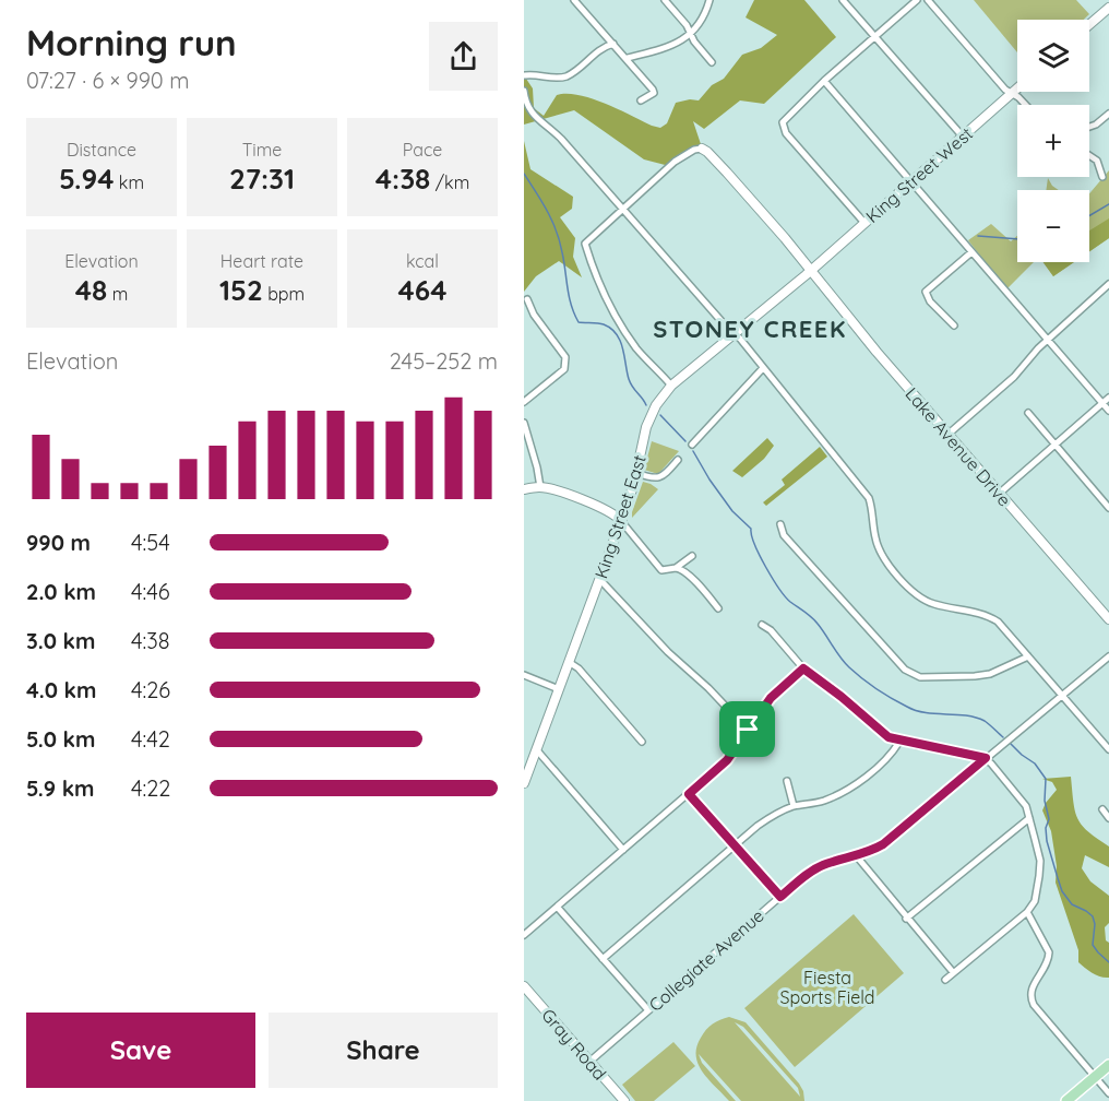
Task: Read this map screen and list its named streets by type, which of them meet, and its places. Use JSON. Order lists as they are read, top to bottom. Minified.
{"streets":{"main road":["King Street West","Lake Avenue Drive","King Street East","Gray Road"],"street":["Collegiate Avenue"]},"crossings":[["King Street West","Lake Avenue Drive"],["King Street West","King Street East"],["Lake Avenue Drive","King Street East"],["Collegiate Avenue","Gray Road"]],"districts":["STONEY CREEK"],"parks":["Fiesta Sports Field"],"page":{"heading":["Morning run","07:27 · 6 × 990 m"],"map_buttons":["+","−"],"stats":[["Distance","5.94 km"],["Time","27:31"],["Pace","4:38 /km"],["Elevation","48 m"],["Heart rate","152 bpm"],["kcal","464"]],"chart":["Elevation","245–252 m"],"list":[{"name":"990 m","note":"4:54"},{"name":"2.0 km","note":"4:46"},{"name":"3.0 km","note":"4:38"},{"name":"4.0 km","note":"4:26"},{"name":"5.0 km","note":"4:42"},{"name":"5.9 km","note":"4:22"}],"buttons":["Save","Share"]}}
